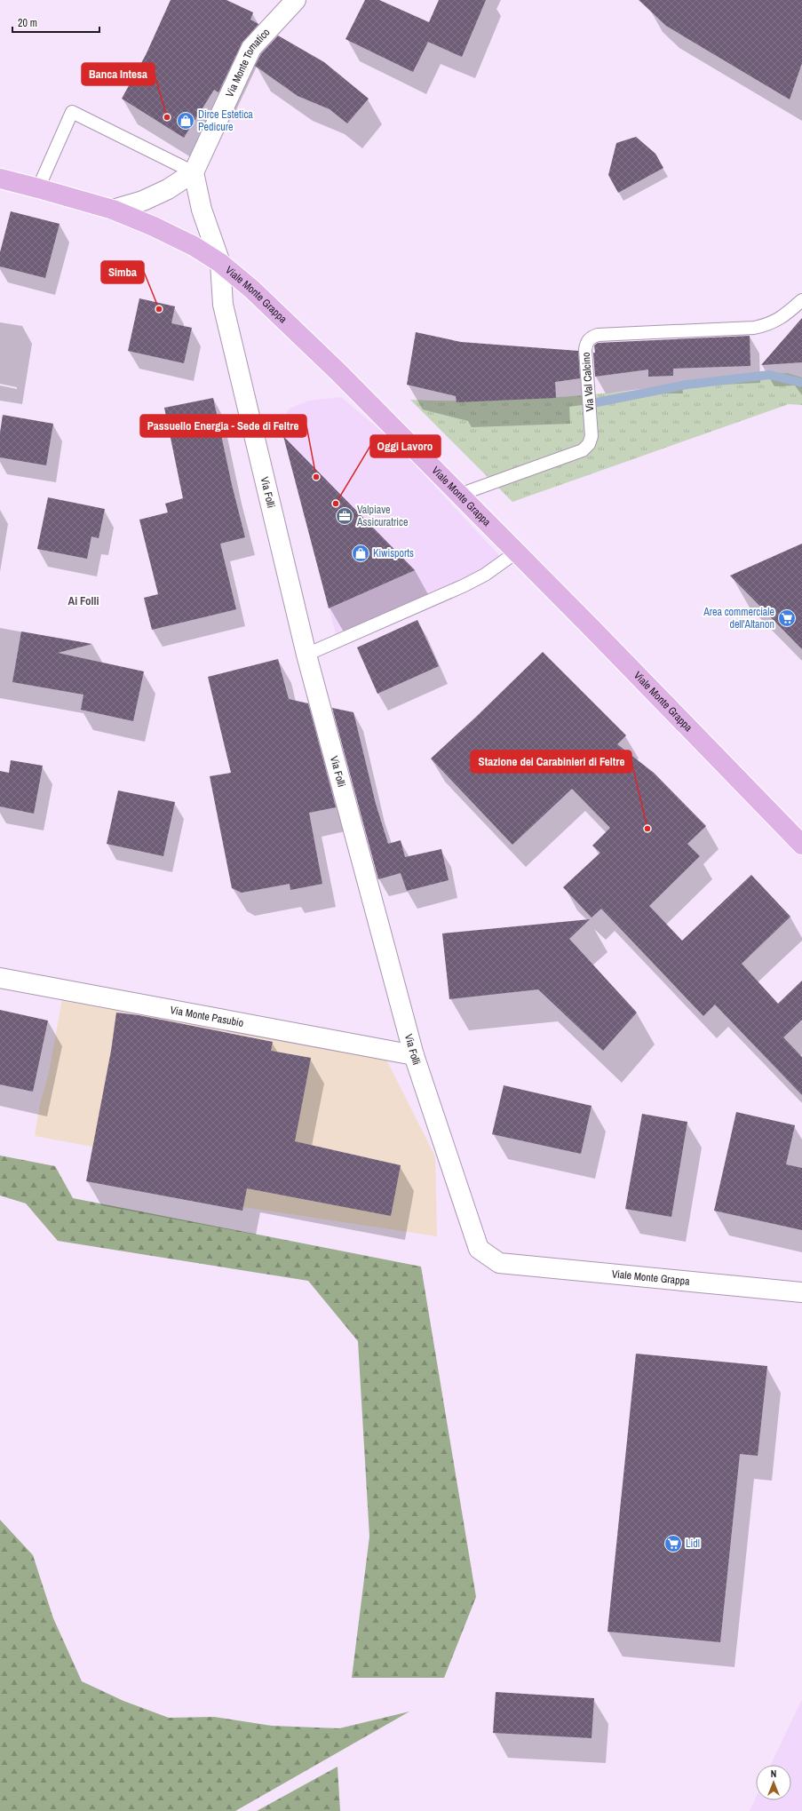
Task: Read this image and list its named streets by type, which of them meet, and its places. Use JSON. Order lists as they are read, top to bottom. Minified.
{"streets":{"main road":["Viale Monte Grappa"],"street":["Via Monte Tomatico","Via Folli","Via Monte Pasubio"],"lane":["Via Val Calcino"]},"crossings":[["Viale Monte Grappa","Via Val Calcino"],["Viale Monte Grappa","Via Folli"],["Via Folli","Via Monte Pasubio"]],"districts":["Ai Folli"],"places":{"other":["Banca Intesa","Simba","Passuello Energia - Sede di Feltre","Oggi Lavoro","Stazione dei Carabinieri di Feltre"],"shop":["Dirce Estetica Pedicure","Kiwisports"],"office":["Valpiave Assicuratrice"],"supermarket":["Area commerciale dell'Altanon","Lidl"]},"scale_bar":"20 m","north":"top"}
